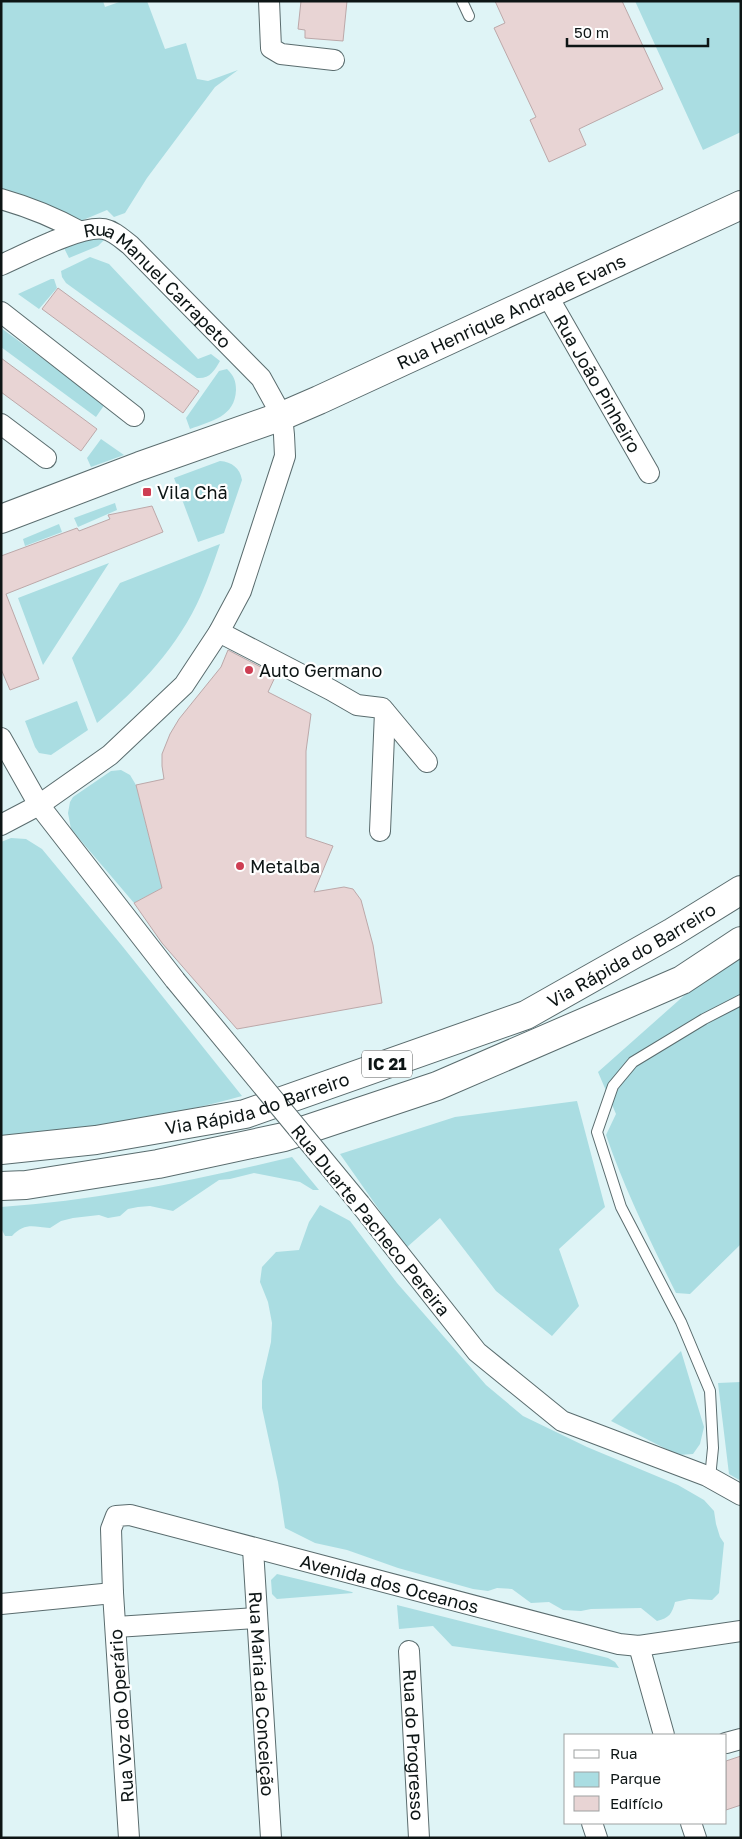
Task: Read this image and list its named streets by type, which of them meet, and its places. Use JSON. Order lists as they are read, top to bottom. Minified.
{"streets":{"main road":["Rua Henrique Andrade Evans","Via Rápida do Barreiro","IC 21"],"street":["Rua Manuel Carrapeto","Rua João Pinheiro","Rua Duarte Pacheco Pereira","Avenida dos Oceanos","Rua Maria da Conceição","Rua Voz do Operário","Rua do Progresso"]},"crossings":[["Rua Manuel Carrapeto","Rua Henrique Andrade Evans"],["Rua Henrique Andrade Evans","Rua João Pinheiro"],["Avenida dos Oceanos","Rua Maria da Conceição"],["Avenida dos Oceanos","Rua Voz do Operário"]],"places":{"transit":["Vila Chã"],"other":["Auto Germano","Metalba"]},"legend":["Rua","Parque","Edifício"],"scale_bar":"50 m"}
